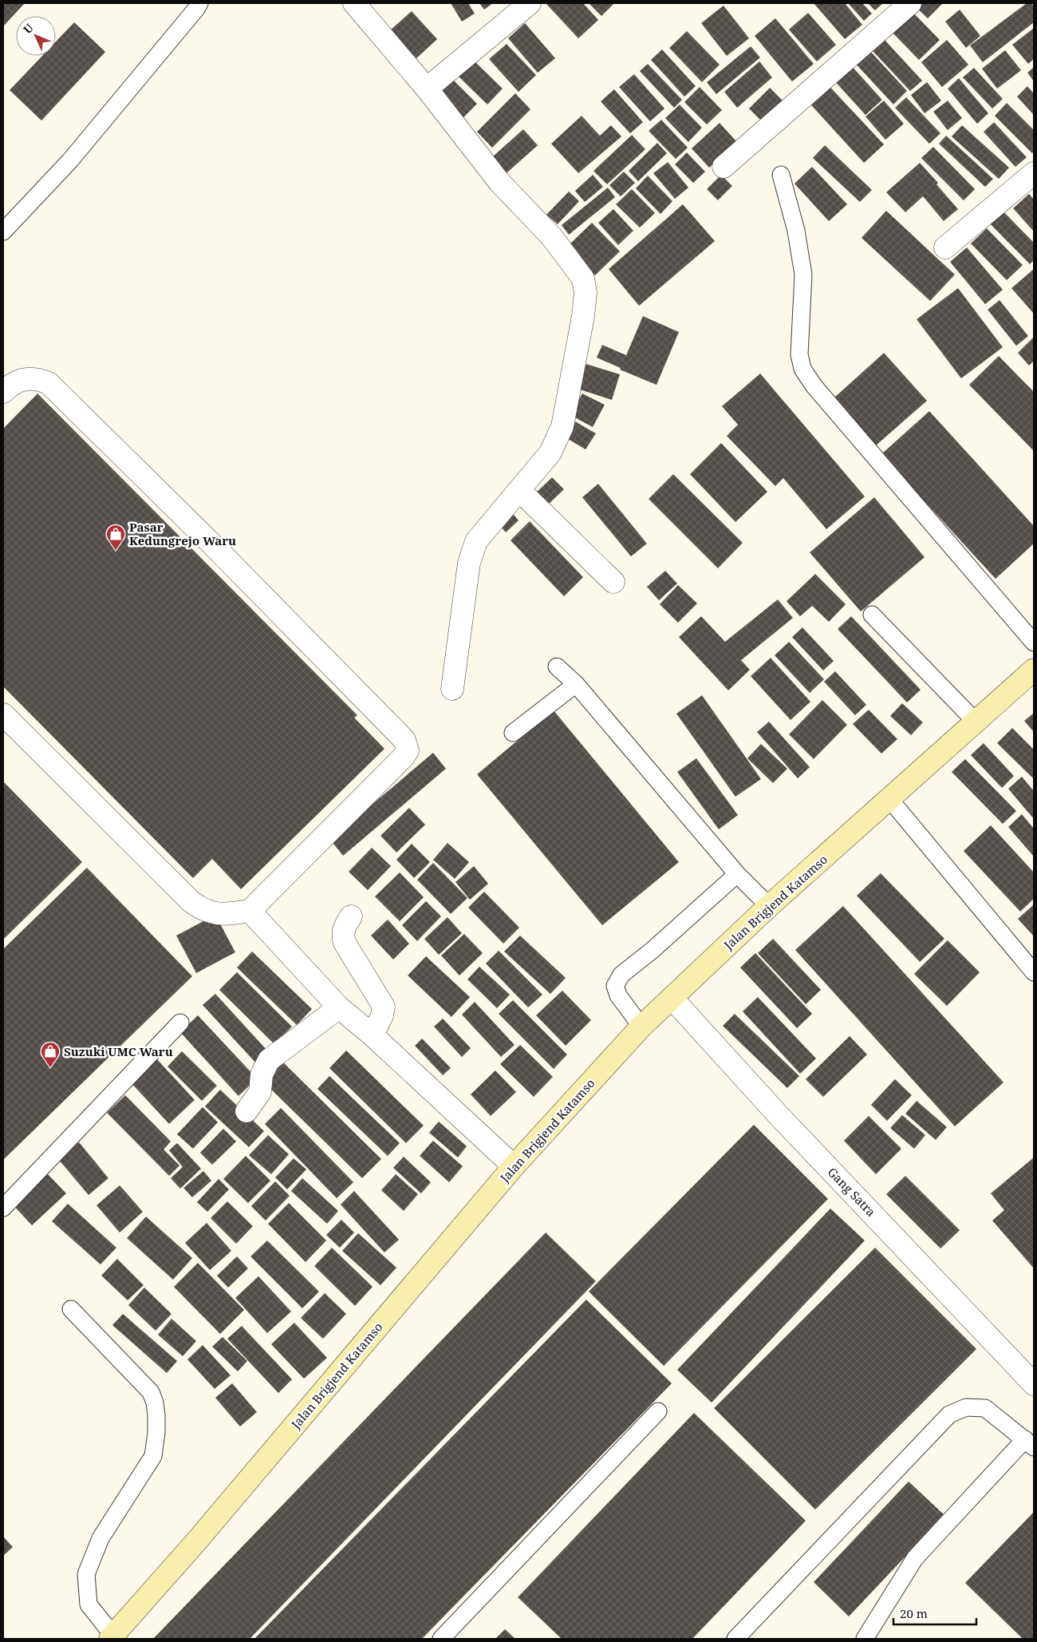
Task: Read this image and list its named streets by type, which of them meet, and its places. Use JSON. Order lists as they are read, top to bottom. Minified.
{"streets":{"street":["Jalan Brigjend Katamso","Gang Satra"]},"crossings":[["Jalan Brigjend Katamso","Gang Satra"]],"places":{"shop":["Pasar Kedungrejo Waru","Suzuki UMC Waru"]},"scale_bar":"20 m","north":"top left"}
